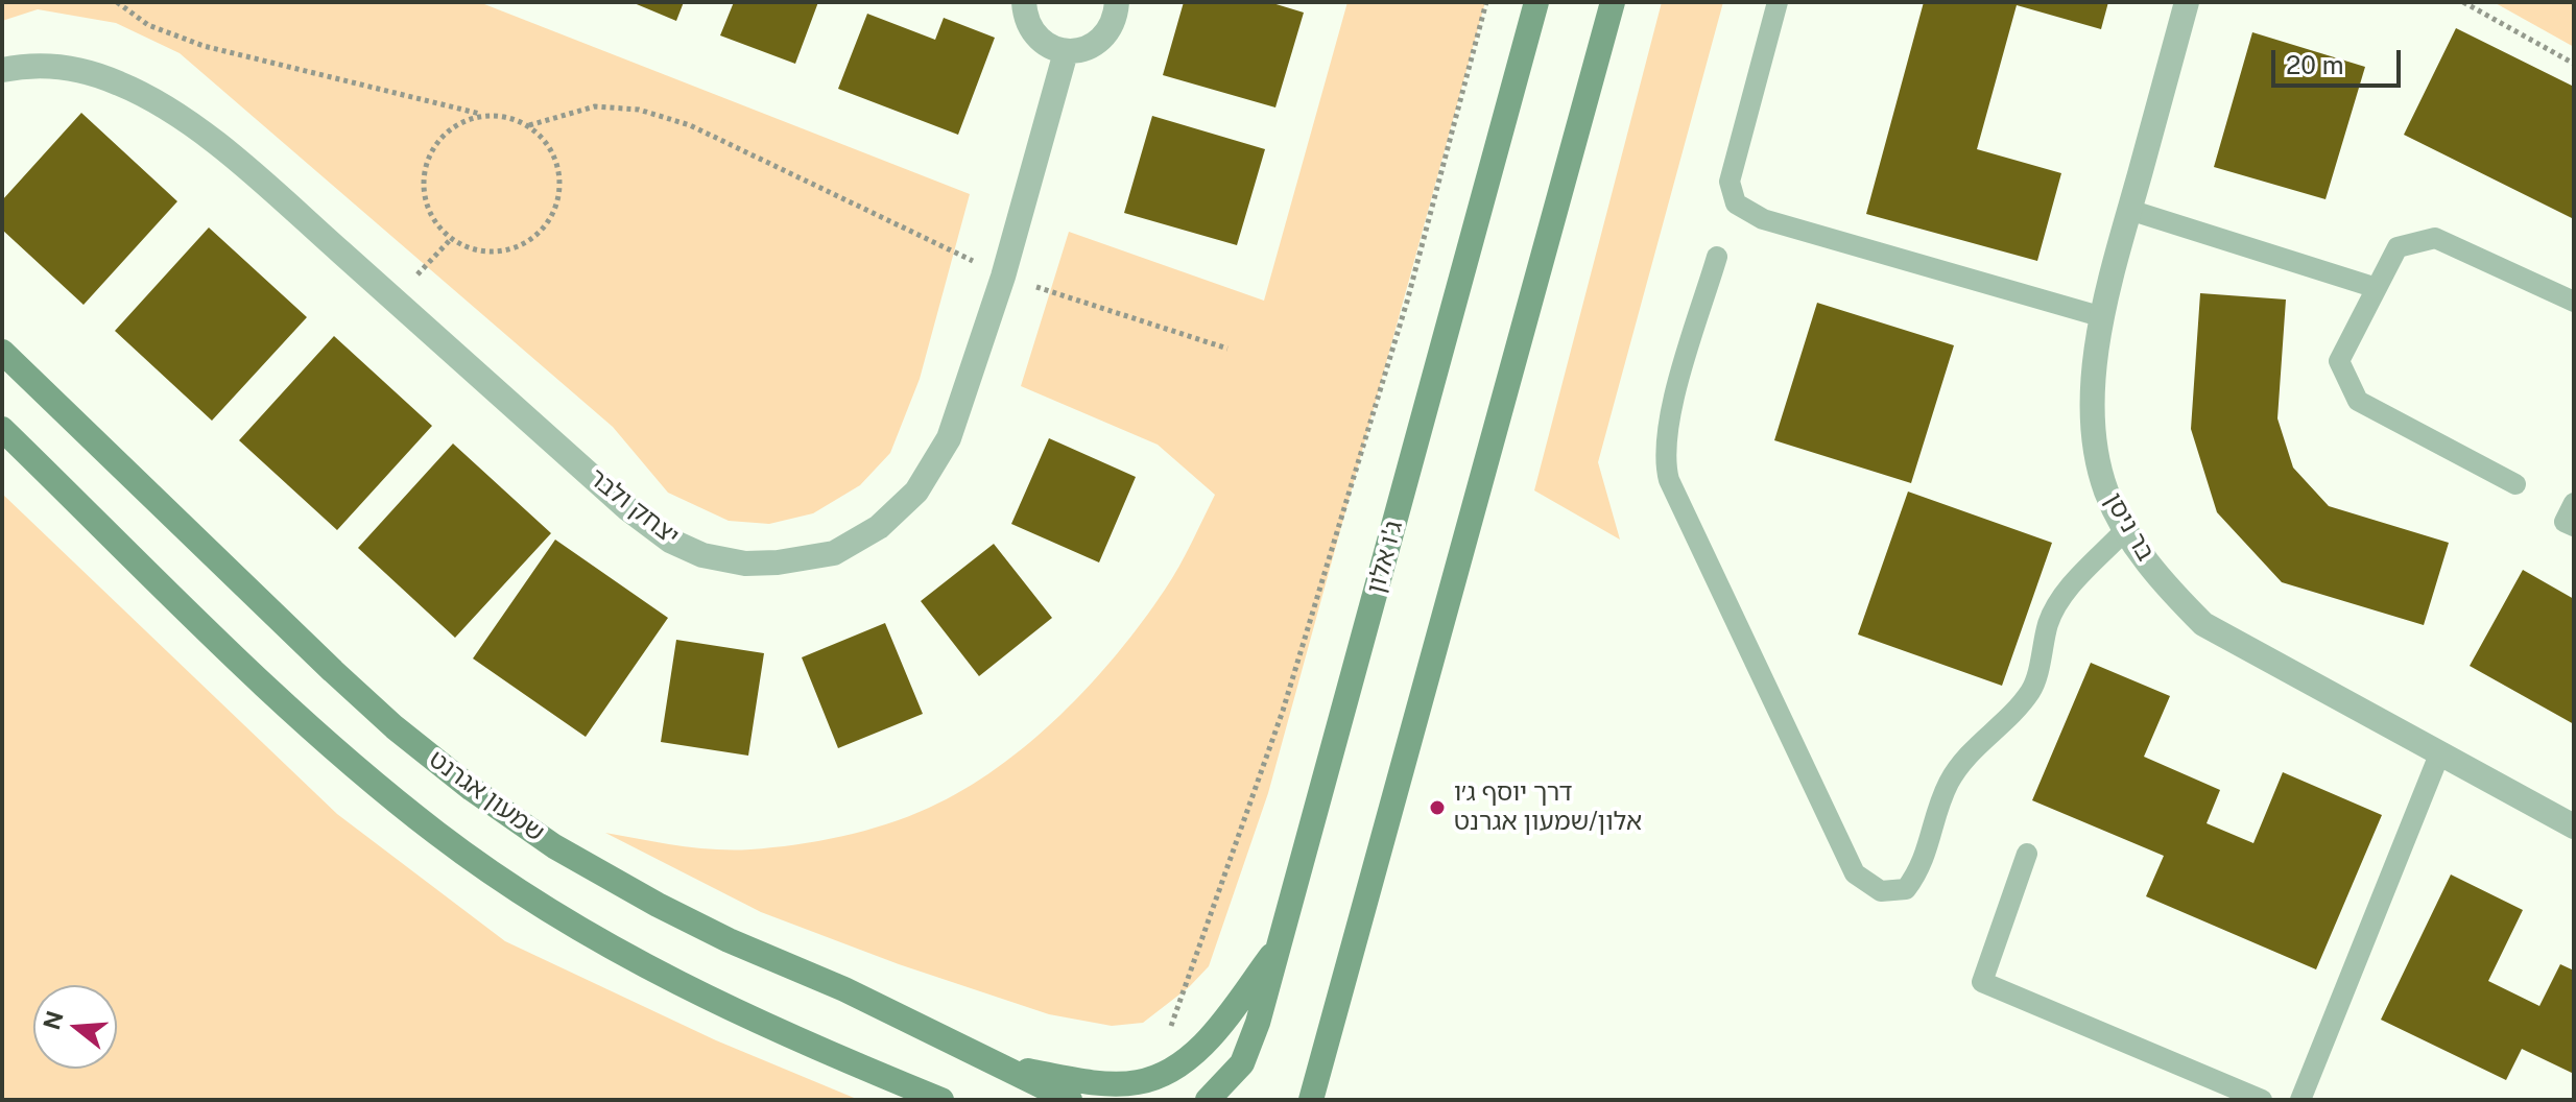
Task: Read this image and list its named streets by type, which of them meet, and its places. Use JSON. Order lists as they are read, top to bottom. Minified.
{"streets":{"main road":["ג'ו אלון","שמעון אגרנט"],"street":["יצחק ולבר","בר ניסן"]},"places":["דרך יוסף ג׳ו אלון/שמעון אגרנט"],"scale_bar":"20 m","north":"left"}
